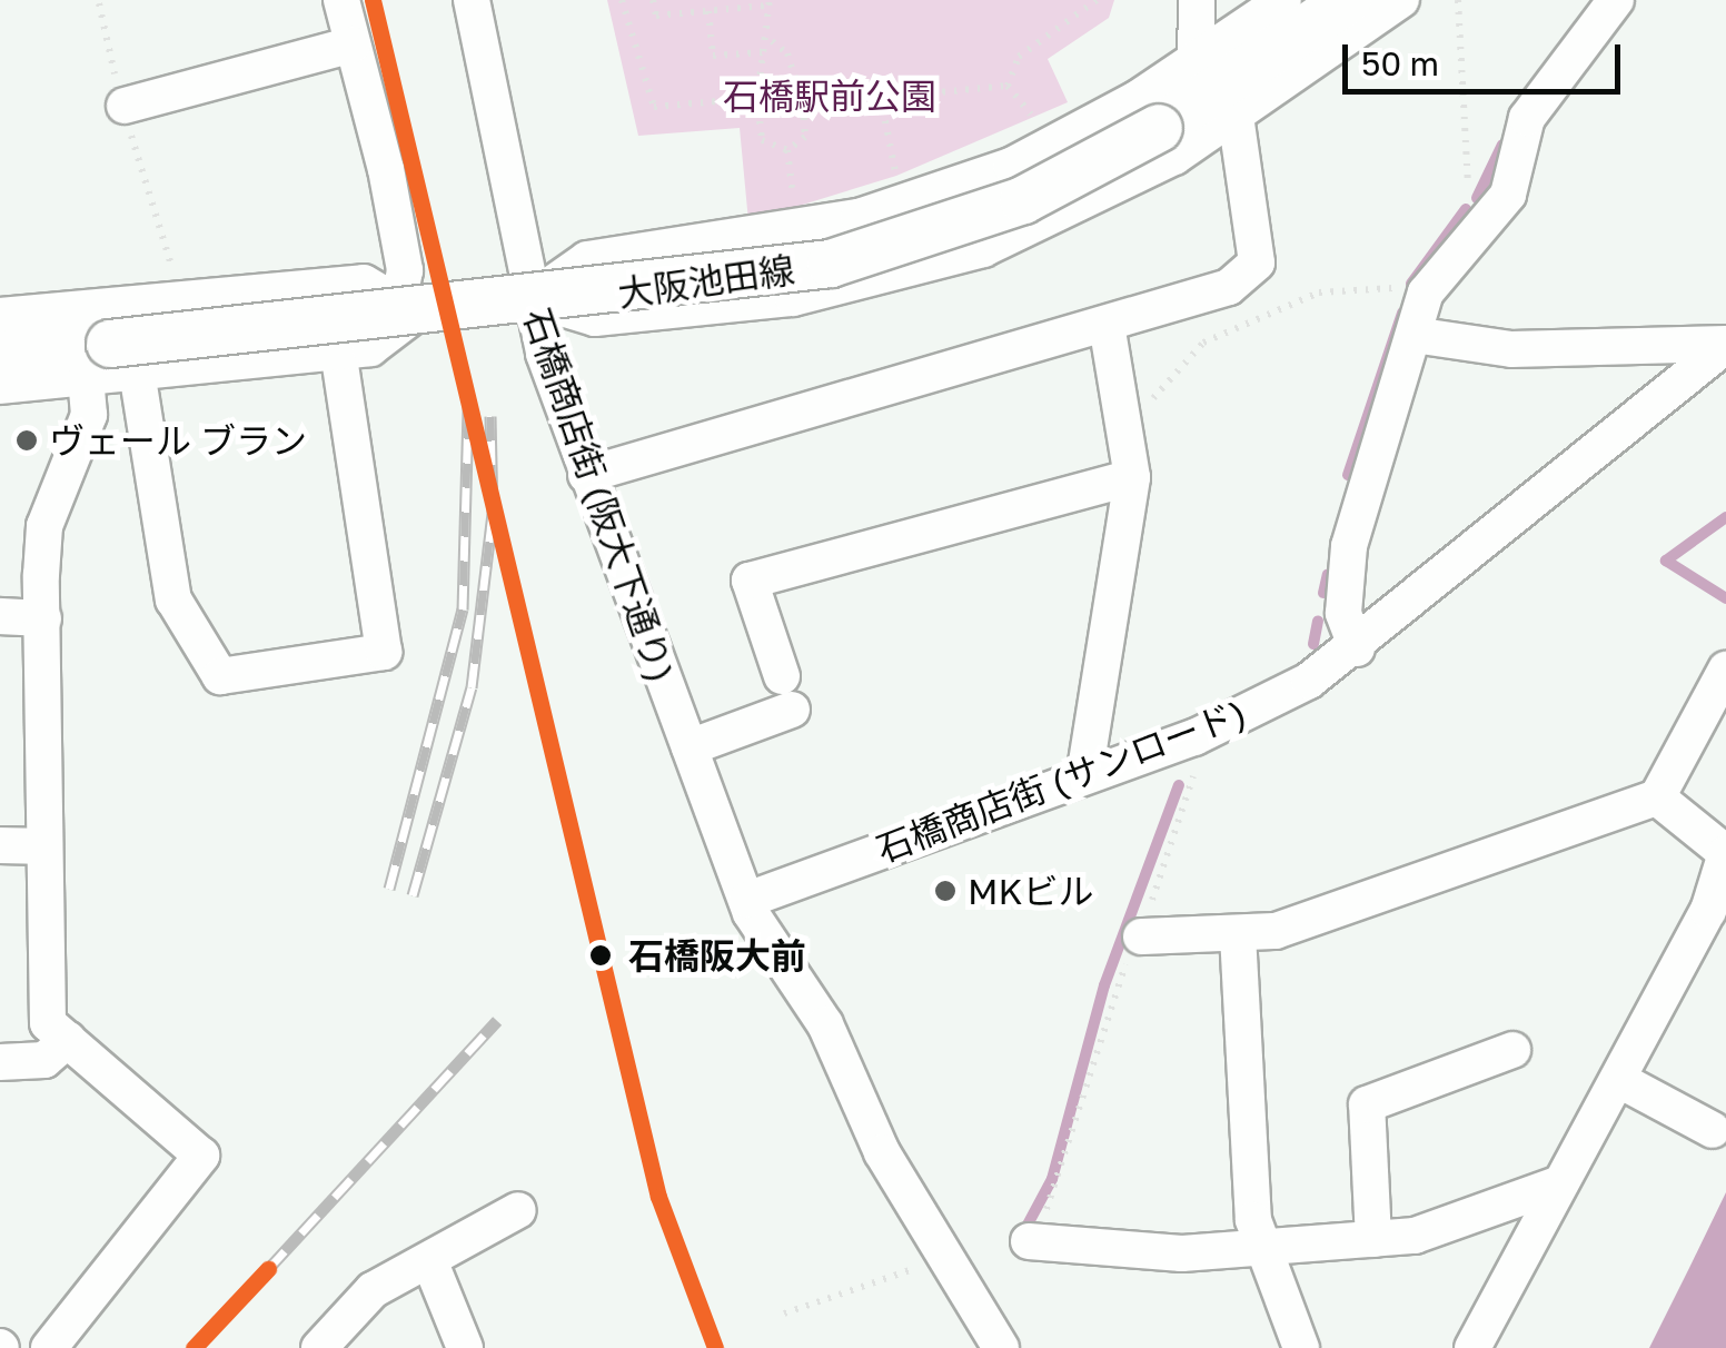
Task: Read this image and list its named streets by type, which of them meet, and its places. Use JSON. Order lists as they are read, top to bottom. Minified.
{"streets":{"main road":["大阪池田線"],"street":["石橋商店街 (阪大下通り)","石橋商店街 (サンロード)"]},"crossings":[["石橋商店街 (阪大下通り)","石橋商店街 (サンロード)"]],"parks":["石橋駅前公園"],"places":["ヴェール ブラン","MKビル","石橋阪大前"],"scale_bar":"50 m"}
